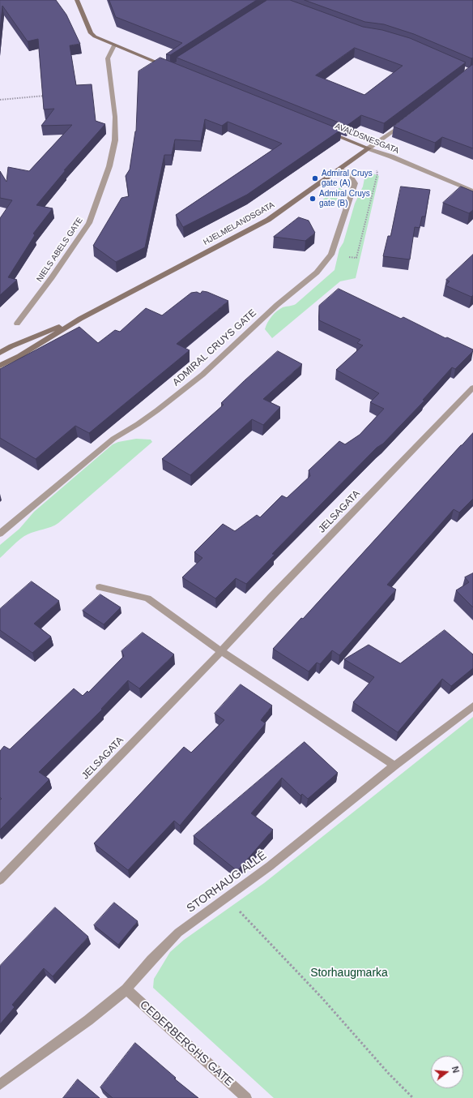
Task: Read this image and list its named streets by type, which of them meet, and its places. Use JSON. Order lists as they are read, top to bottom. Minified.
{"streets":{"street":["AVALDSNESGATA","HJELMELANDSGATA","NIELS ABELS GATE","ADMIRAL CRUYS GATE","JELSAGATA","STORHAUG ALLÉ","CEDERBERGHS GATE"]},"crossings":[["AVALDSNESGATA","HJELMELANDSGATA"],["HJELMELANDSGATA","ADMIRAL CRUYS GATE"],["STORHAUG ALLÉ","CEDERBERGHS GATE"]],"parks":["Storhaugmarka"],"places":["Admiral Cruys gate (A)","Admiral Cruys gate (B)"],"north":"right"}
